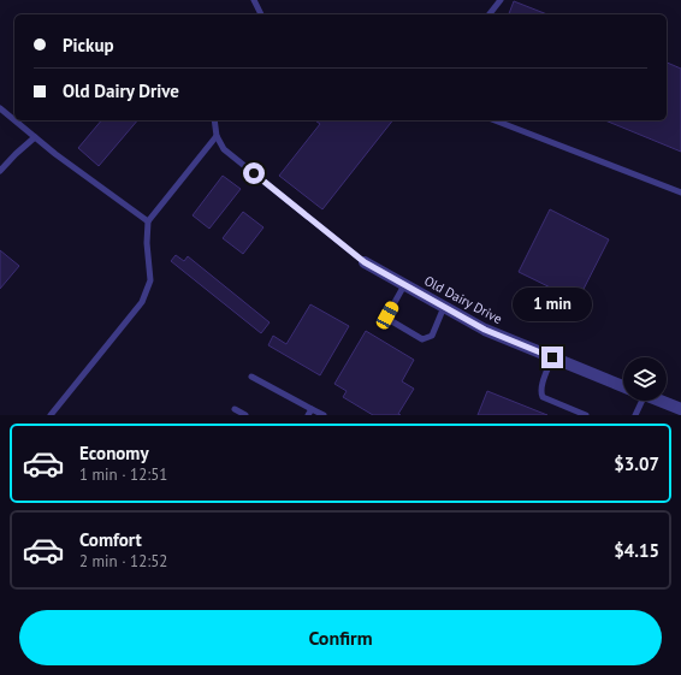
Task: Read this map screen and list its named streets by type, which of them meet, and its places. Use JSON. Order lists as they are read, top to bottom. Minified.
{"streets":{"street":["Old Dairy Drive"]},"page":{"banner":["Pickup","Old Dairy Drive"],"bubble":"1 min","list":[{"name":"Economy","note":"1 min · 12:51","value":"$3.07"},{"name":"Comfort","note":"2 min · 12:52","value":"$4.15"}],"buttons":"Confirm"}}
